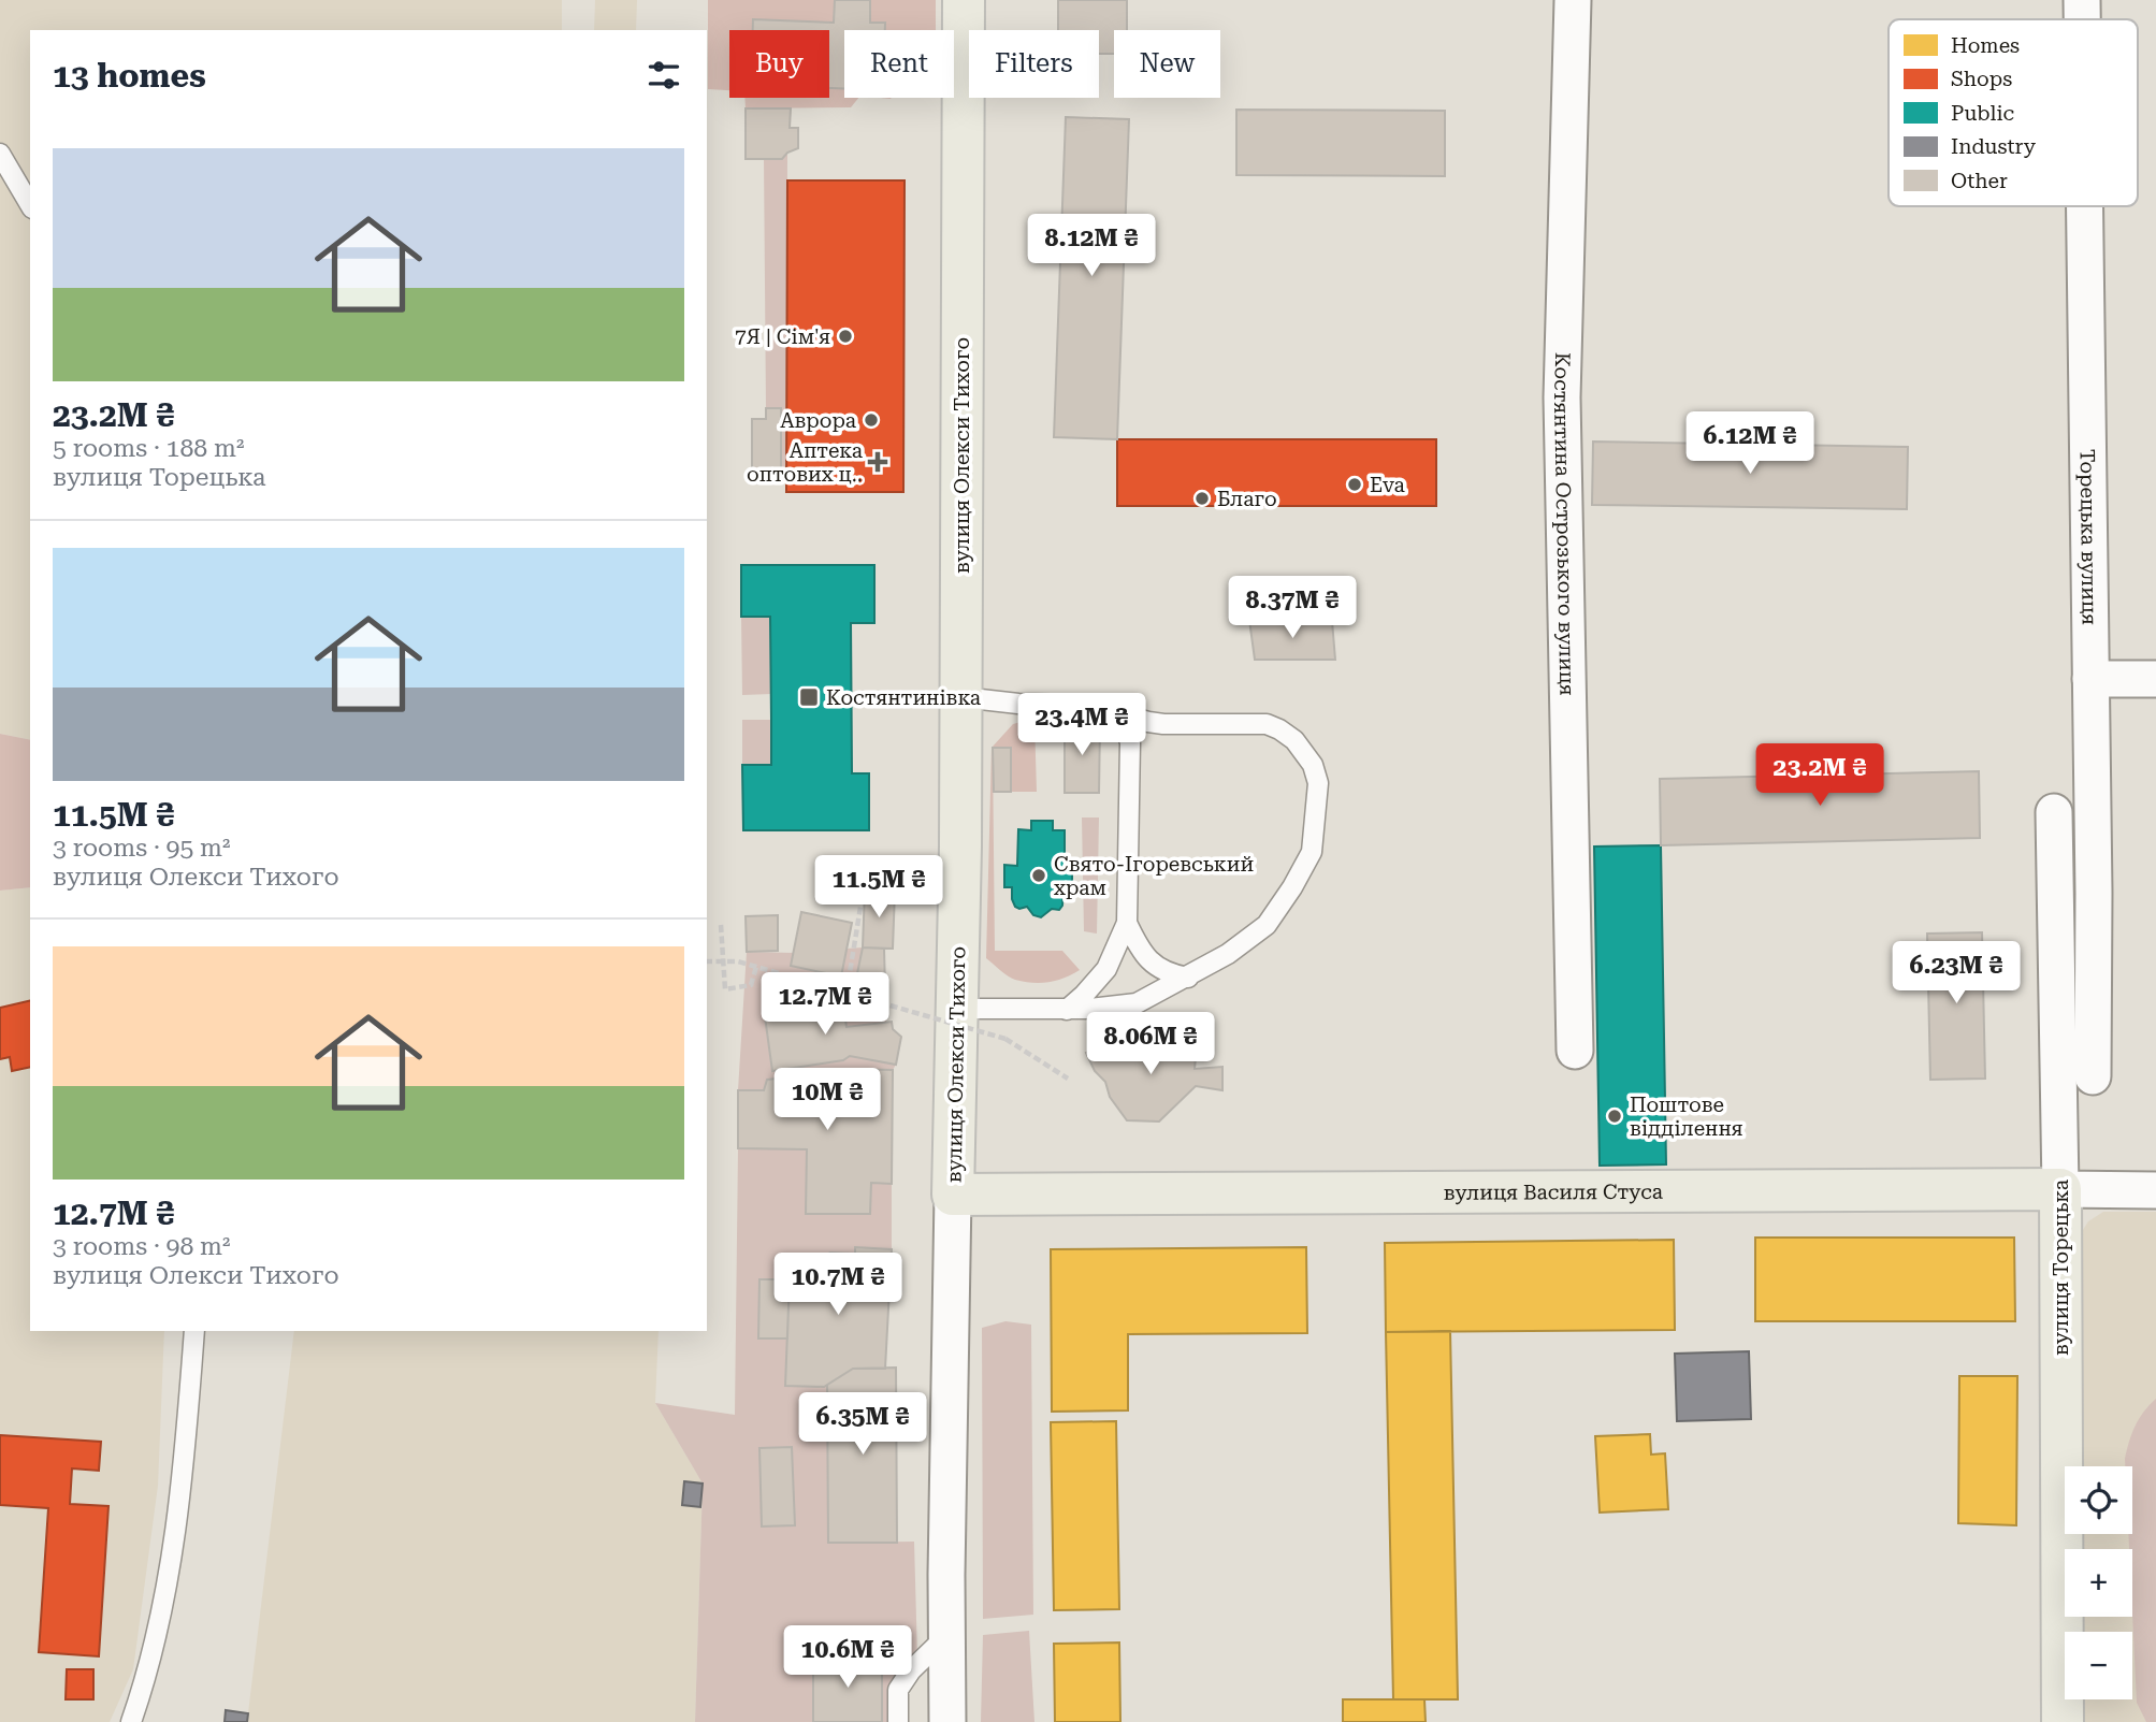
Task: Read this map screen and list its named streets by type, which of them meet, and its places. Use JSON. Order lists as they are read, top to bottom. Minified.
{"streets":{"main road":["вулиця Олекси Тихого","вулиця Василя Стуса","вулиця Торецька"],"street":["Костянтина Острозького вулиця","Торецька вулиця"]},"crossings":[["вулиця Олекси Тихого","вулиця Василя Стуса"],["вулиця Василя Стуса","вулиця Торецька"]],"places":{"other":["7Я | Сім'я","Аврора","Eva","Благо","Свято-Ігоревський храм","Поштове відділення"],"health":["Аптека оптових ц‥"],"transit":["Костянтинівка"]},"legend":["Homes","Shops","Public","Industry","Other"],"page":{"chip":["Buy","Rent","Filters","New"],"heading":"13 homes","list":[{"name":"23.2M ₴","note":"5 rooms · 188 m² · вулиця Торецька"},{"name":"11.5M ₴","note":"3 rooms · 95 m² · вулиця Олекси Тихого"},{"name":"12.7M ₴","note":"3 rooms · 98 m² · вулиця Олекси Тихого"}],"price":["8.12M ₴","6.12M ₴","8.37M ₴","23.4M ₴","23.2M ₴","11.5M ₴","6.23M ₴","12.7M ₴","8.06M ₴","10M ₴","10.7M ₴","6.35M ₴","10.6M ₴"],"map_buttons":["+","−"]}}
